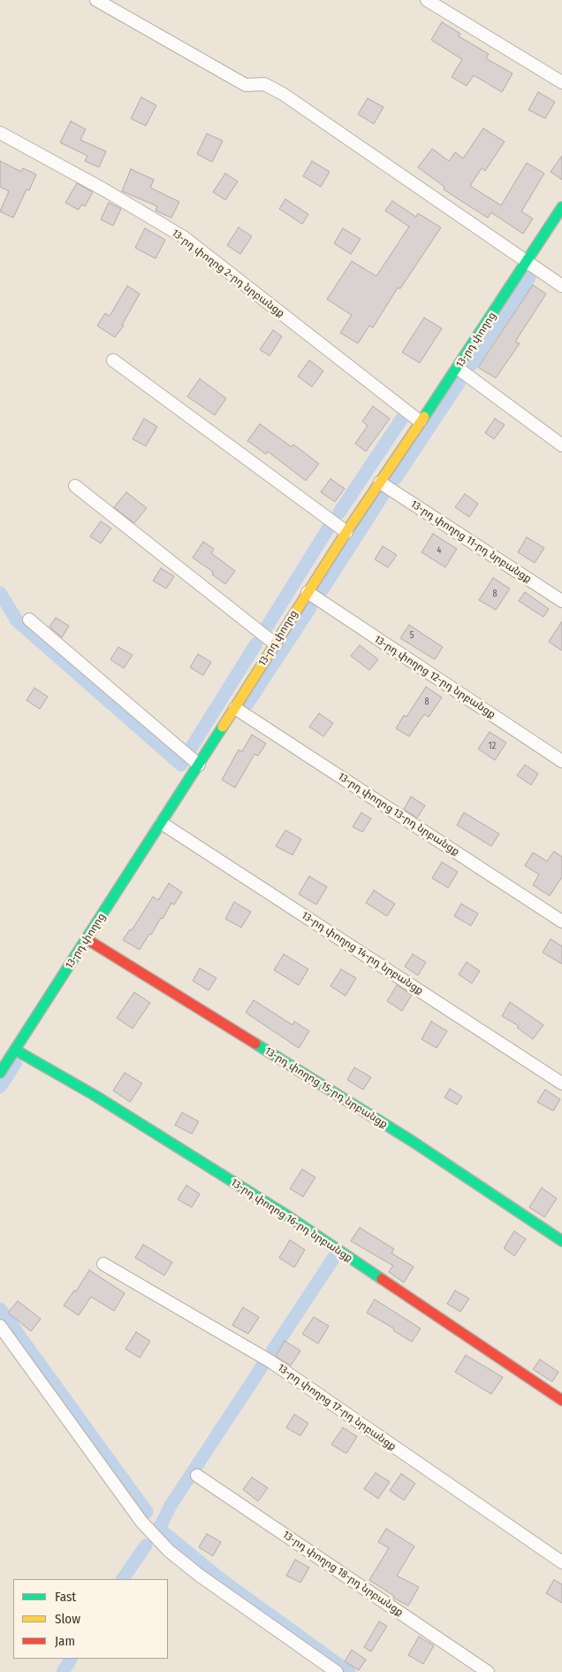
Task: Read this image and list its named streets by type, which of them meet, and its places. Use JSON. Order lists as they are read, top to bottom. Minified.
{"streets":{"street":["13-րդ փողոց 2-րդ նրբանցք","13-րդ փողոց","13-րդ փողոց 11-րդ նրբանցք","13-րդ փողոց 12-րդ նրբանցք","13-րդ փողոց 13-րդ նրբանցք","13-րդ փողոց 14-րդ նրբանցք","13-րդ փողոց 15-րդ նրբանցք","13-րդ փողոց 16-րդ նրբանցք","13-րդ փողոց 17-րդ նրբանցք","13-րդ փողոց 18-րդ նրբանցք"]},"crossings":[["13-րդ փողոց 2-րդ նրբանցք","13-րդ փողոց"],["13-րդ փողոց","13-րդ փողոց 11-րդ նրբանցք"],["13-րդ փողոց","13-րդ փողոց 12-րդ նրբանցք"],["13-րդ փողոց","13-րդ փողոց 13-րդ նրբանցք"],["13-րդ փողոց","13-րդ փողոց 14-րդ նրբանցք"],["13-րդ փողոց","13-րդ փողոց 15-րդ նրբանցք"],["13-րդ փողոց","13-րդ փողոց 16-րդ նրբանցք"]],"house_numbers":["4","8","5","8","12"],"legend":["Fast","Slow","Jam"]}
